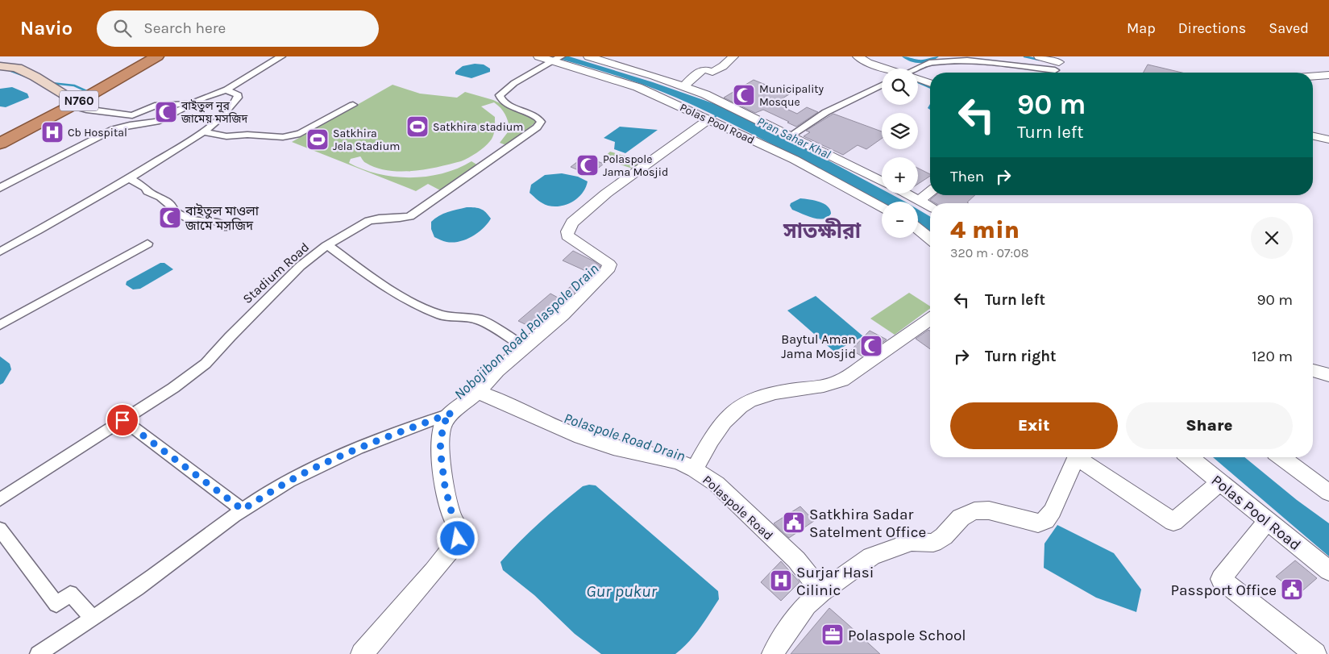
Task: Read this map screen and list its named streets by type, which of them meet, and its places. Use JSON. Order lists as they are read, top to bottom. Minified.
{"streets":{"highway":["N760"],"street":["Polas Pool Road","Stadium Road","Polaspole Road"]},"crossings":[["Polas Pool Road","Stadium Road"]],"districts":["সাতক্ষীরা"],"water":["Pran Sahar Khal","Nobojibon Road Polaspole Drain","Polaspole Road Drain","Gur pukur"],"places":{"mosque":["Municipality Mosque","বাইতুল নূর জামেয় মসজিদ","Polaspole Jama Mosjid","বাইতুল মাওলা জামে মসজিদ","Baytul Aman Jama Mosjid"],"sports":["Satkhira stadium","Satkhira Jela Stadium"],"hospital":["Cb Hospital","Surjar Hasi Cilinic"],"public building":["Satkhira Sadar Satelment Office","Passport Office"],"office":["Polaspole School"]},"page":{"header":"Navio","search":"Search here","nav":["Map","Directions","Saved"],"map_buttons":["+","−"],"turn":["90 m","Turn left"],"then":"Then","heading":["4 min","320 m · 07:08"],"list":[{"name":"Turn left","value":"90 m"},{"name":"Turn right","value":"120 m"}],"buttons":["Exit","Share"]}}
